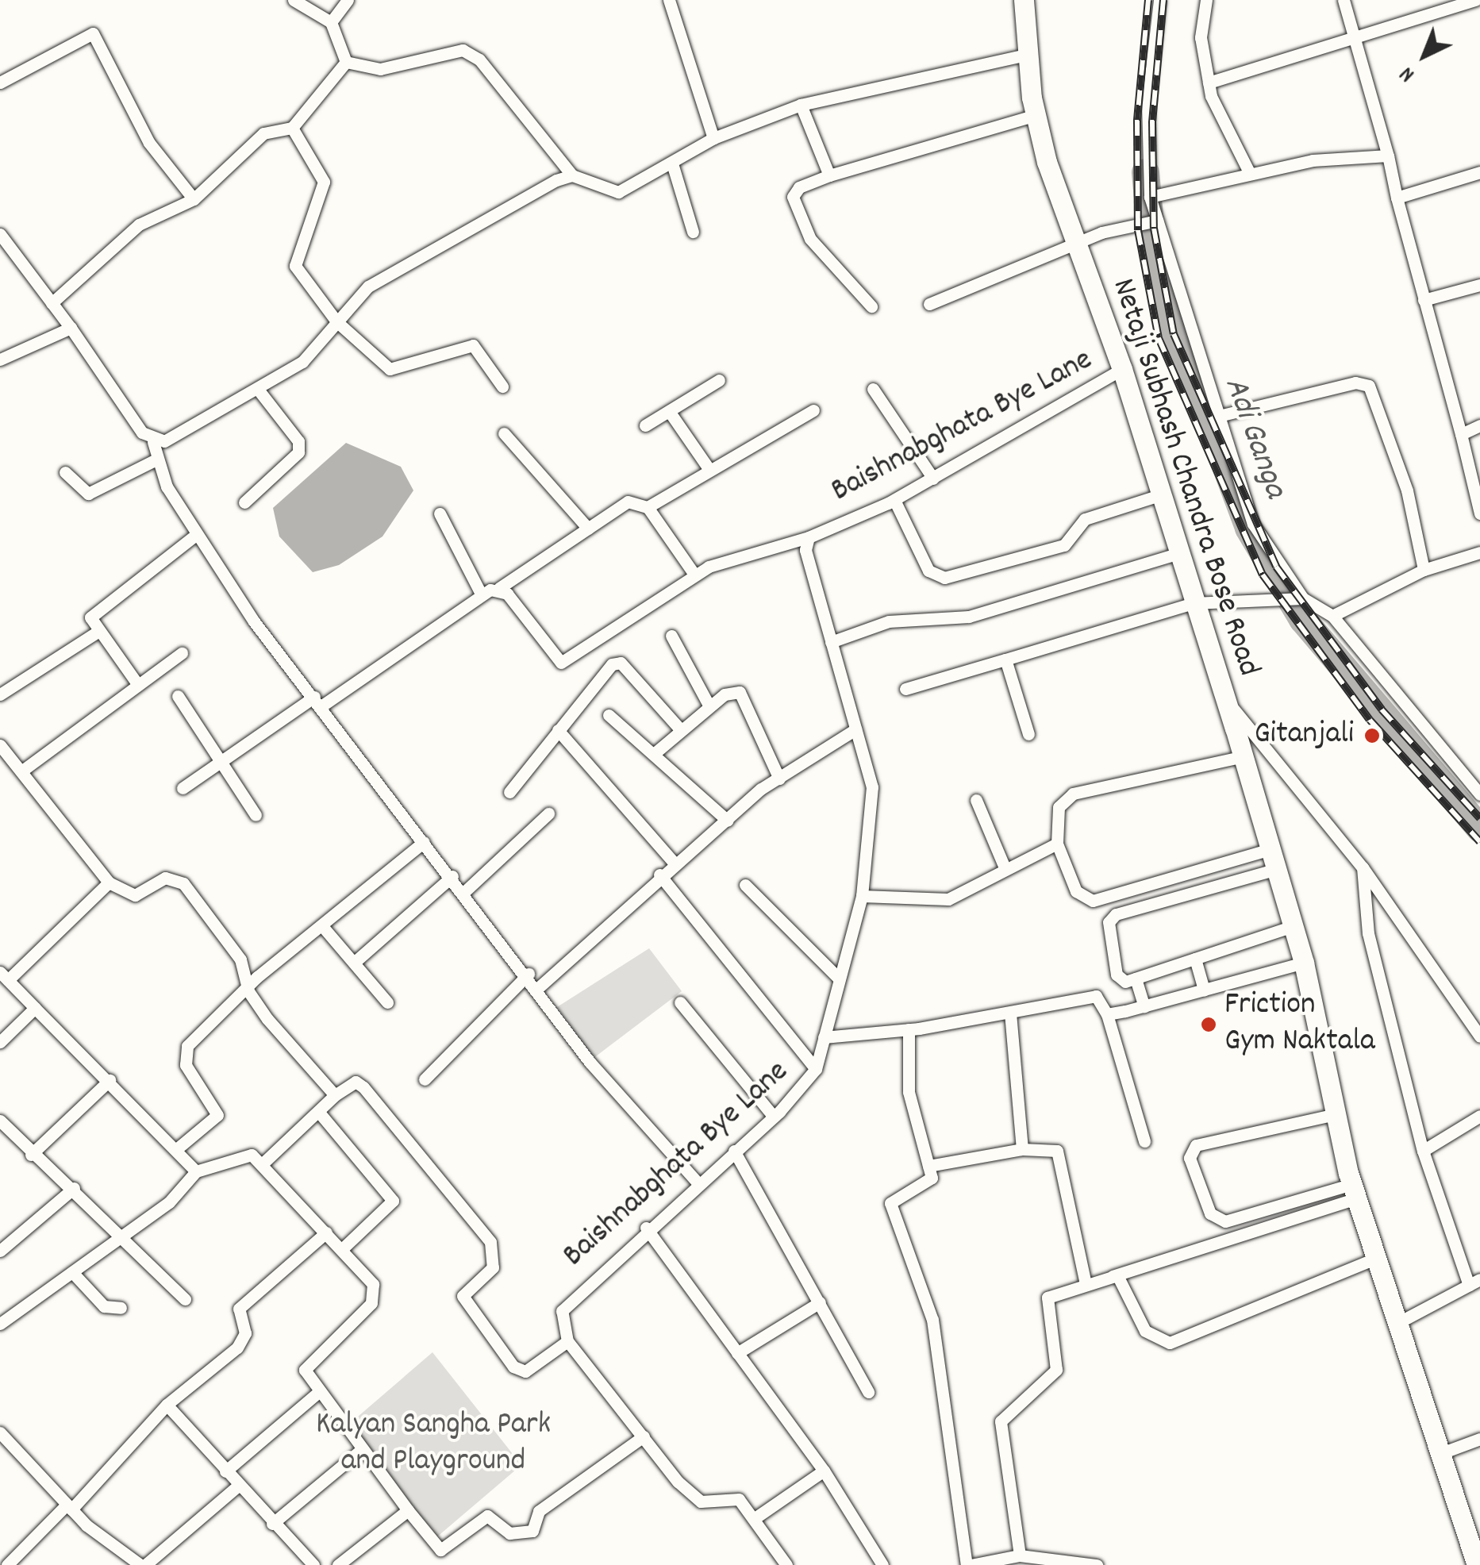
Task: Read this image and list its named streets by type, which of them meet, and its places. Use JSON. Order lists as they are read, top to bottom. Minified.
{"streets":{"main road":["Netaji Subhash Chandra Bose Road"],"street":["Baishnabghata Bye Lane"]},"crossings":[["Baishnabghata Bye Lane","Netaji Subhash Chandra Bose Road"]],"water":["Adi Ganga"],"parks":["Kalyan Sangha Park and Playground"],"places":["Gitanjali","Friction Gym Naktala"],"north":"bottom left"}
